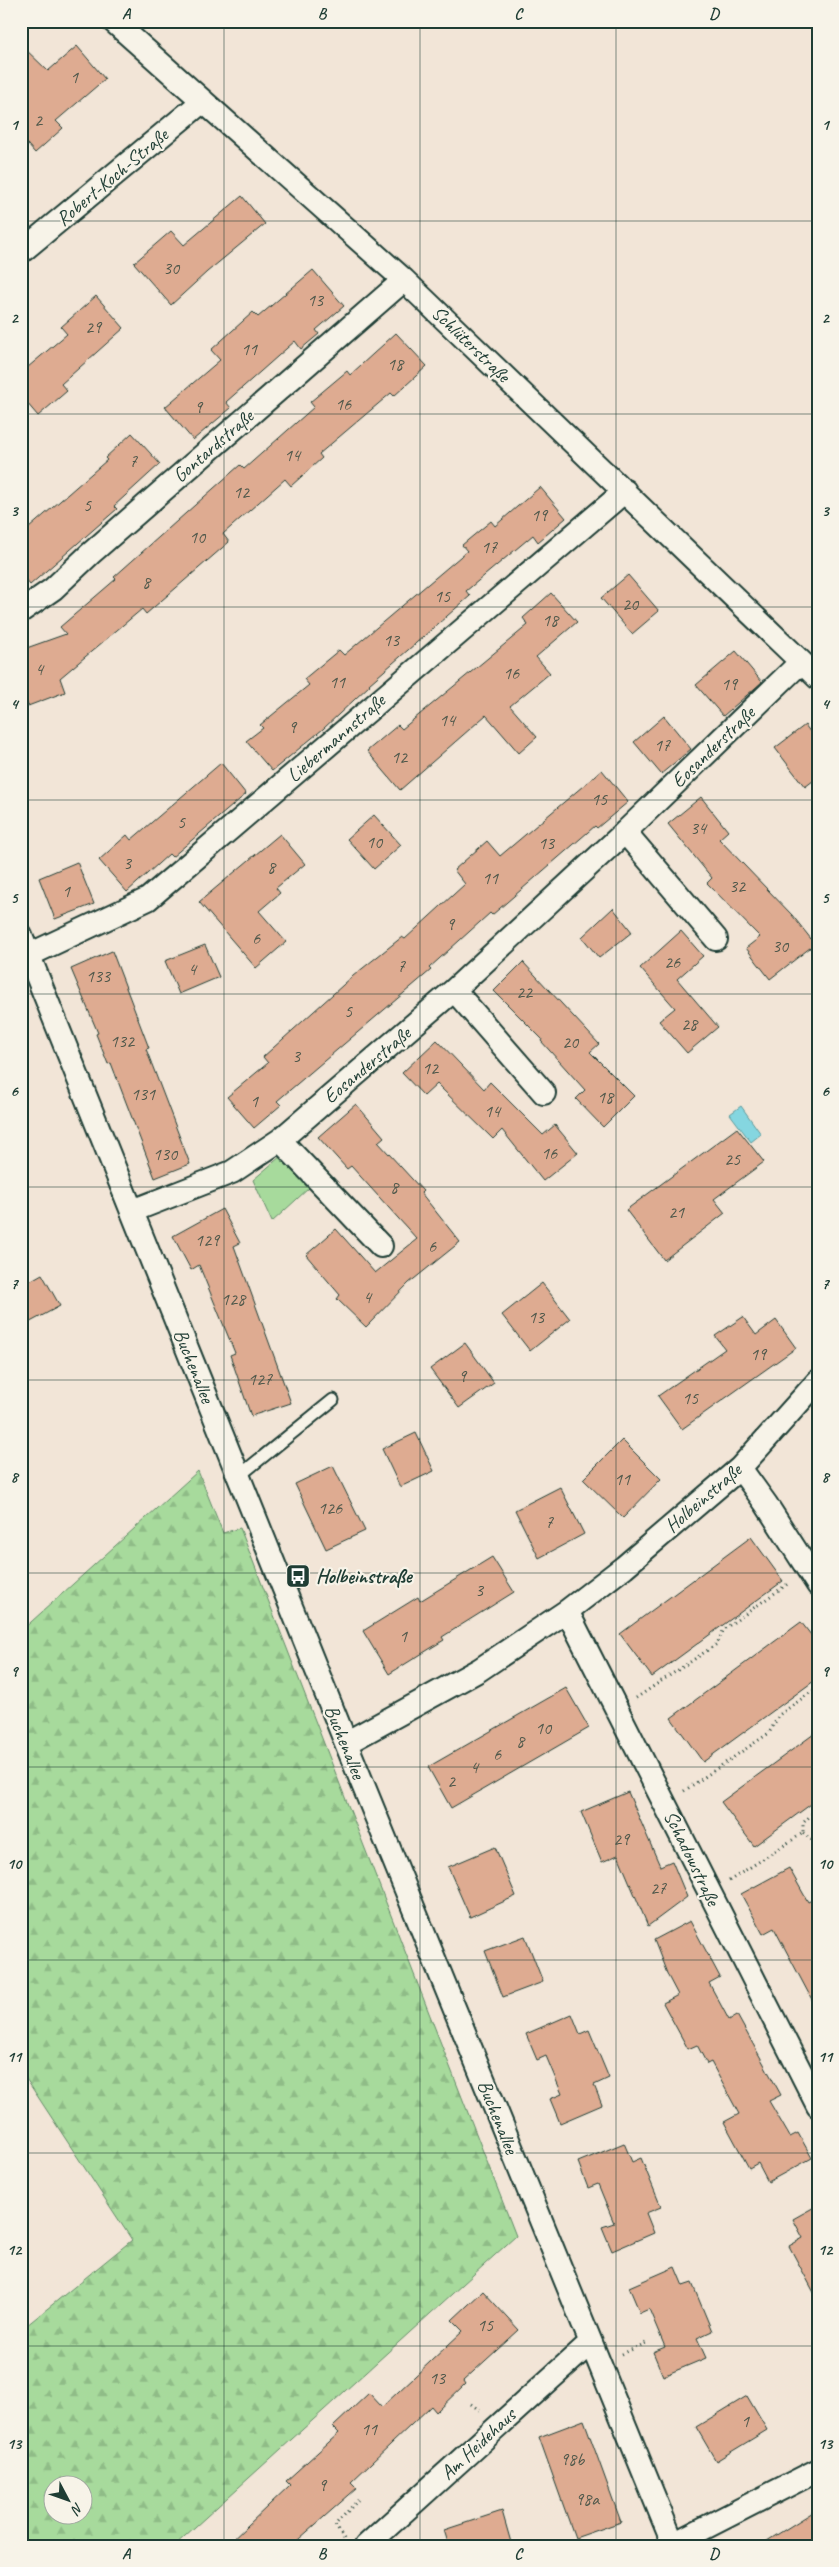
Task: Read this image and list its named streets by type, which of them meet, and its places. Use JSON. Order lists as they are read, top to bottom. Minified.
{"streets":{"street":["Robert-Koch-Straße","Schlüterstraße","Gontardstraße","Liebermannstraße","Eosanderstraße","Buchenallee","Holbeinstraße","Schadowstraße","Am Heidehaus"]},"crossings":[["Robert-Koch-Straße","Schlüterstraße"],["Schlüterstraße","Gontardstraße"],["Schlüterstraße","Liebermannstraße"],["Schlüterstraße","Eosanderstraße"],["Liebermannstraße","Buchenallee"],["Eosanderstraße","Buchenallee"],["Buchenallee","Holbeinstraße"],["Buchenallee","Am Heidehaus"],["Holbeinstraße","Schadowstraße"]],"places":{"bus stop":["Holbeinstraße"]},"house_numbers":["1","2","30","13","29","11","18","16","9","14","7","12","5","19","10","17","8","15","20","18","13","4","16","11","19","14","9","17","12","15","5","34","10","13","3","8","11","32","1","9","6","30","26","7","4","133","22","5","28","132","20","3","12","131","18","1","14","16","130","25","8","21","129","6","4","128","13","19","9","127","15","11","126","7","3","1","10","8","6","4","2","29","27","15","13","1","11","98b","9","98a"],"north":"bottom right","grid":{"columns":["A","B","C","D"],"rows":["1","2","3","4","5","6","7","8","9","10","11","12","13"]}}
